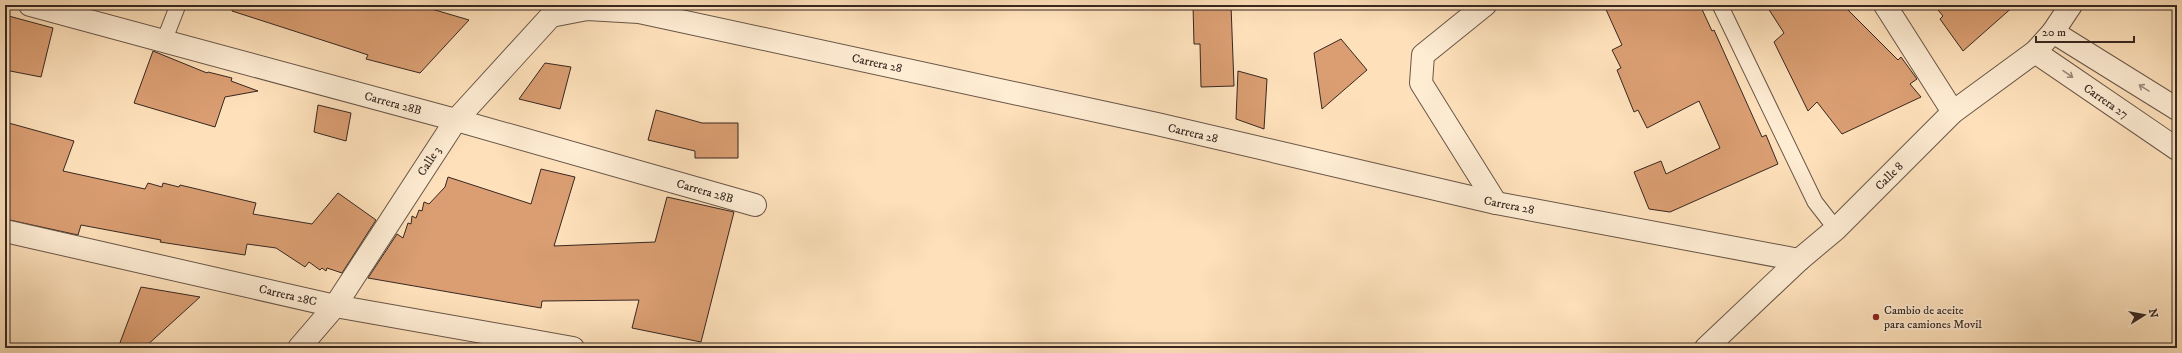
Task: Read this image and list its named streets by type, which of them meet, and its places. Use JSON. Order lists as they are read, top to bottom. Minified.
{"streets":{"street":["Carrera 28","Carrera 27","Carrera 28B","Calle 3","Calle 8","Carrera 28C"]},"crossings":[["Carrera 28","Calle 3"],["Carrera 28","Calle 8"],["Carrera 27","Calle 8"],["Carrera 28B","Calle 3"],["Calle 3","Carrera 28C"]],"places":["Cambio de aceite para camiones Movil"],"scale_bar":"20 m","north":"right"}
